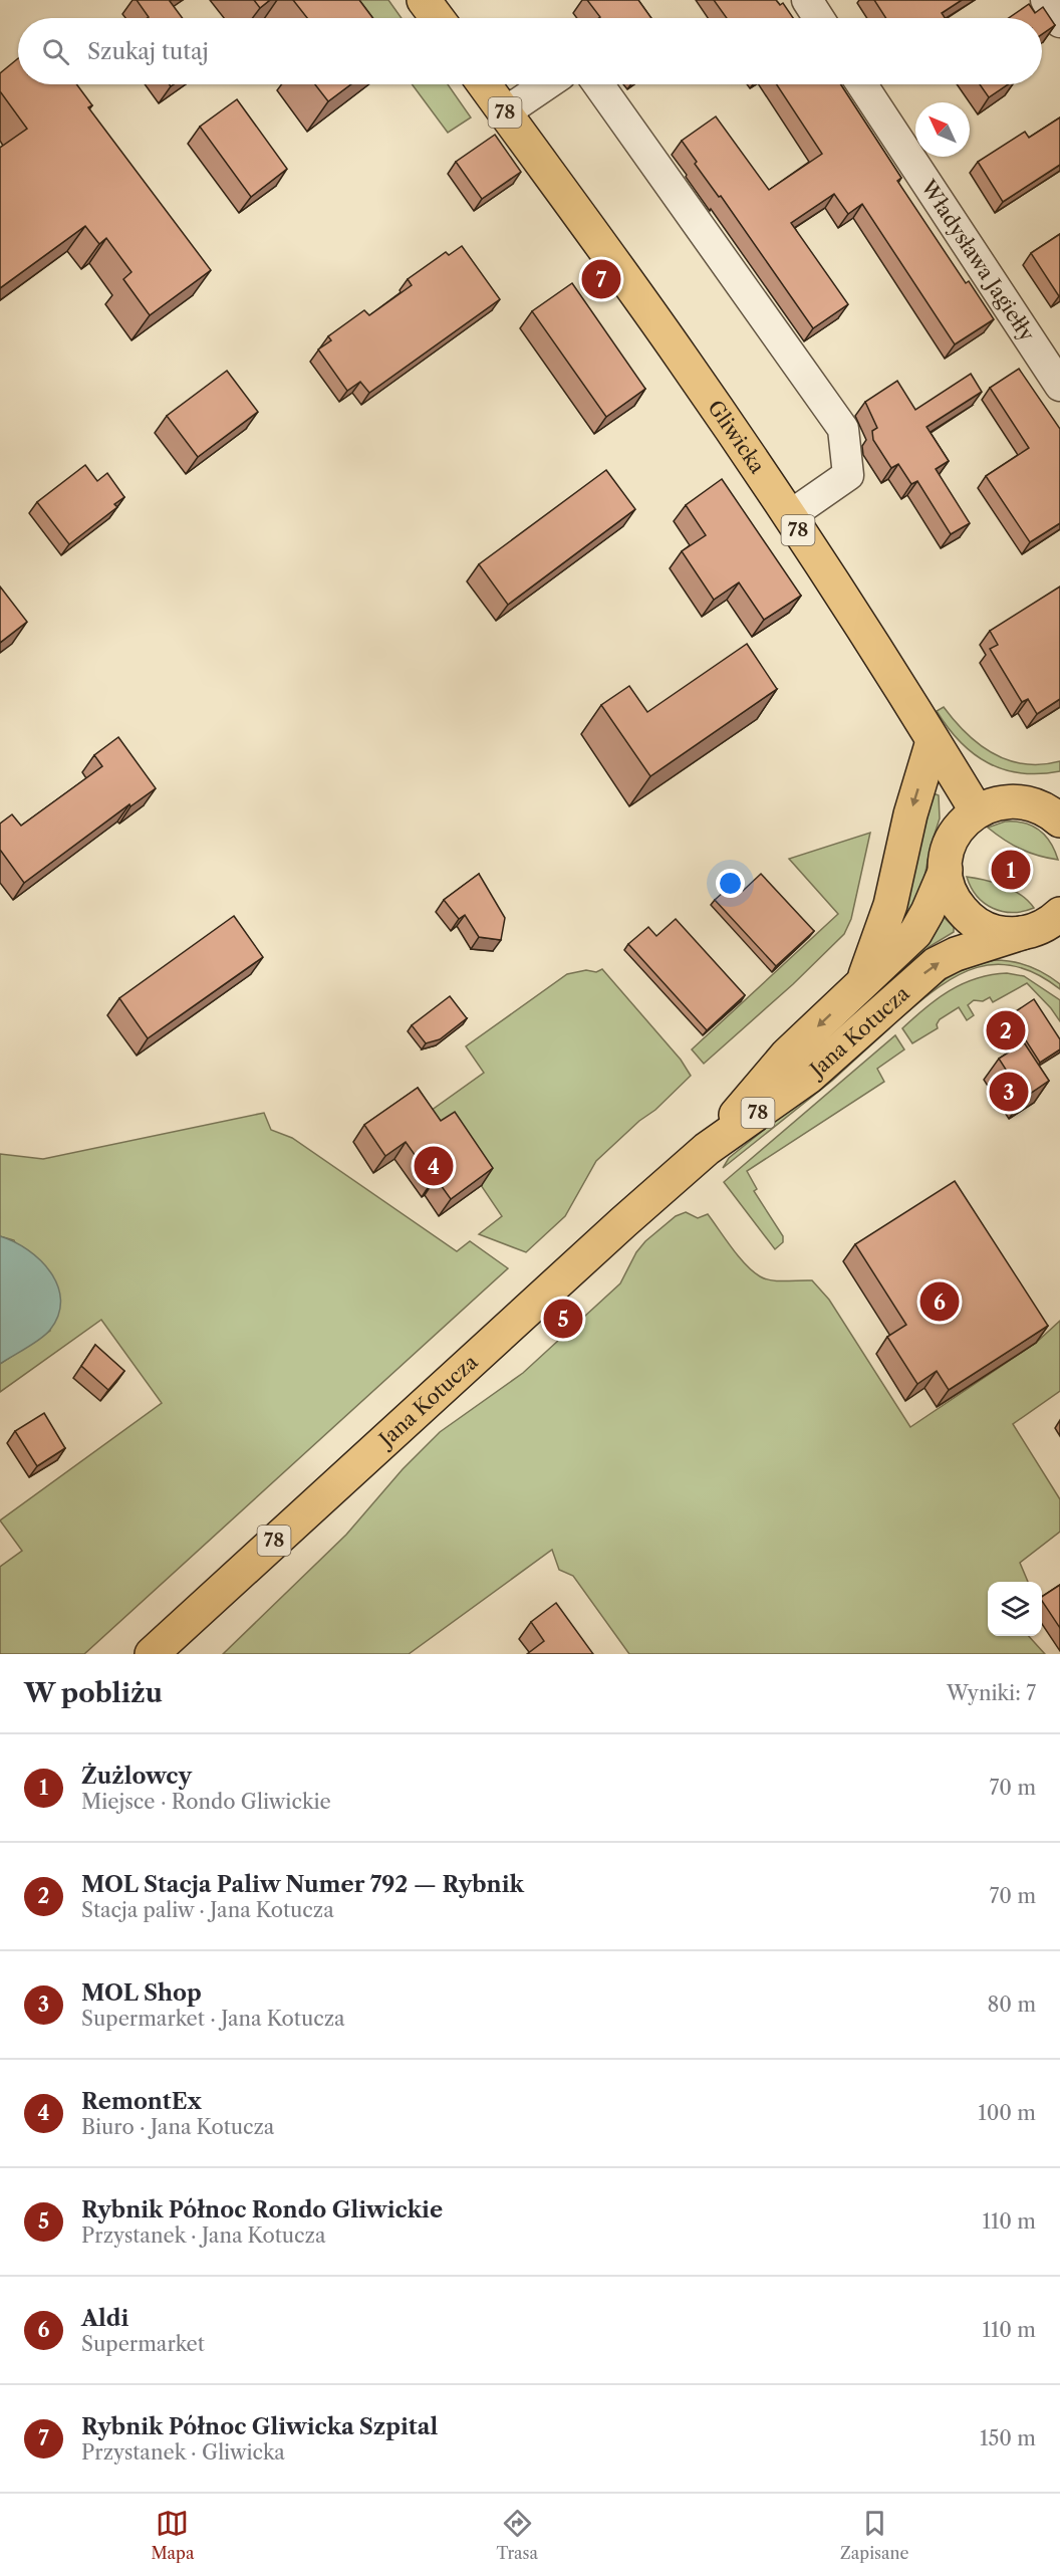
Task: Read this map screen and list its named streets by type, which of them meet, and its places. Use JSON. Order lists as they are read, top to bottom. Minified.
{"streets":{"main road":["78","Gliwicka","Jana Kotucza"],"street":["Władysława Jagiełły"]},"crossings":[["78","Gliwicka"],["78","Jana Kotucza"]],"north":"top left","page":{"search":"Szukaj tutaj","pins":["7","1","2","3","4","6","5"],"heading":["W pobliżu","Wyniki: 7"],"list":[{"mark":"1","name":"Żużlowcy","note":"Miejsce · Rondo Gliwickie","value":"70 m"},{"mark":"2","name":"MOL Stacja Paliw Numer 792 — Rybnik","note":"Stacja paliw · Jana Kotucza","value":"70 m"},{"mark":"3","name":"MOL Shop","note":"Supermarket · Jana Kotucza","value":"80 m"},{"mark":"4","name":"RemontEx","note":"Biuro · Jana Kotucza","value":"100 m"},{"mark":"5","name":"Rybnik Północ Rondo Gliwickie","note":"Przystanek · Jana Kotucza","value":"110 m"},{"mark":"6","name":"Aldi","note":"Supermarket","value":"110 m"},{"mark":"7","name":"Rybnik Północ Gliwicka Szpital","note":"Przystanek · Gliwicka","value":"150 m"}],"nav":["Mapa","Trasa","Zapisane"]}}
